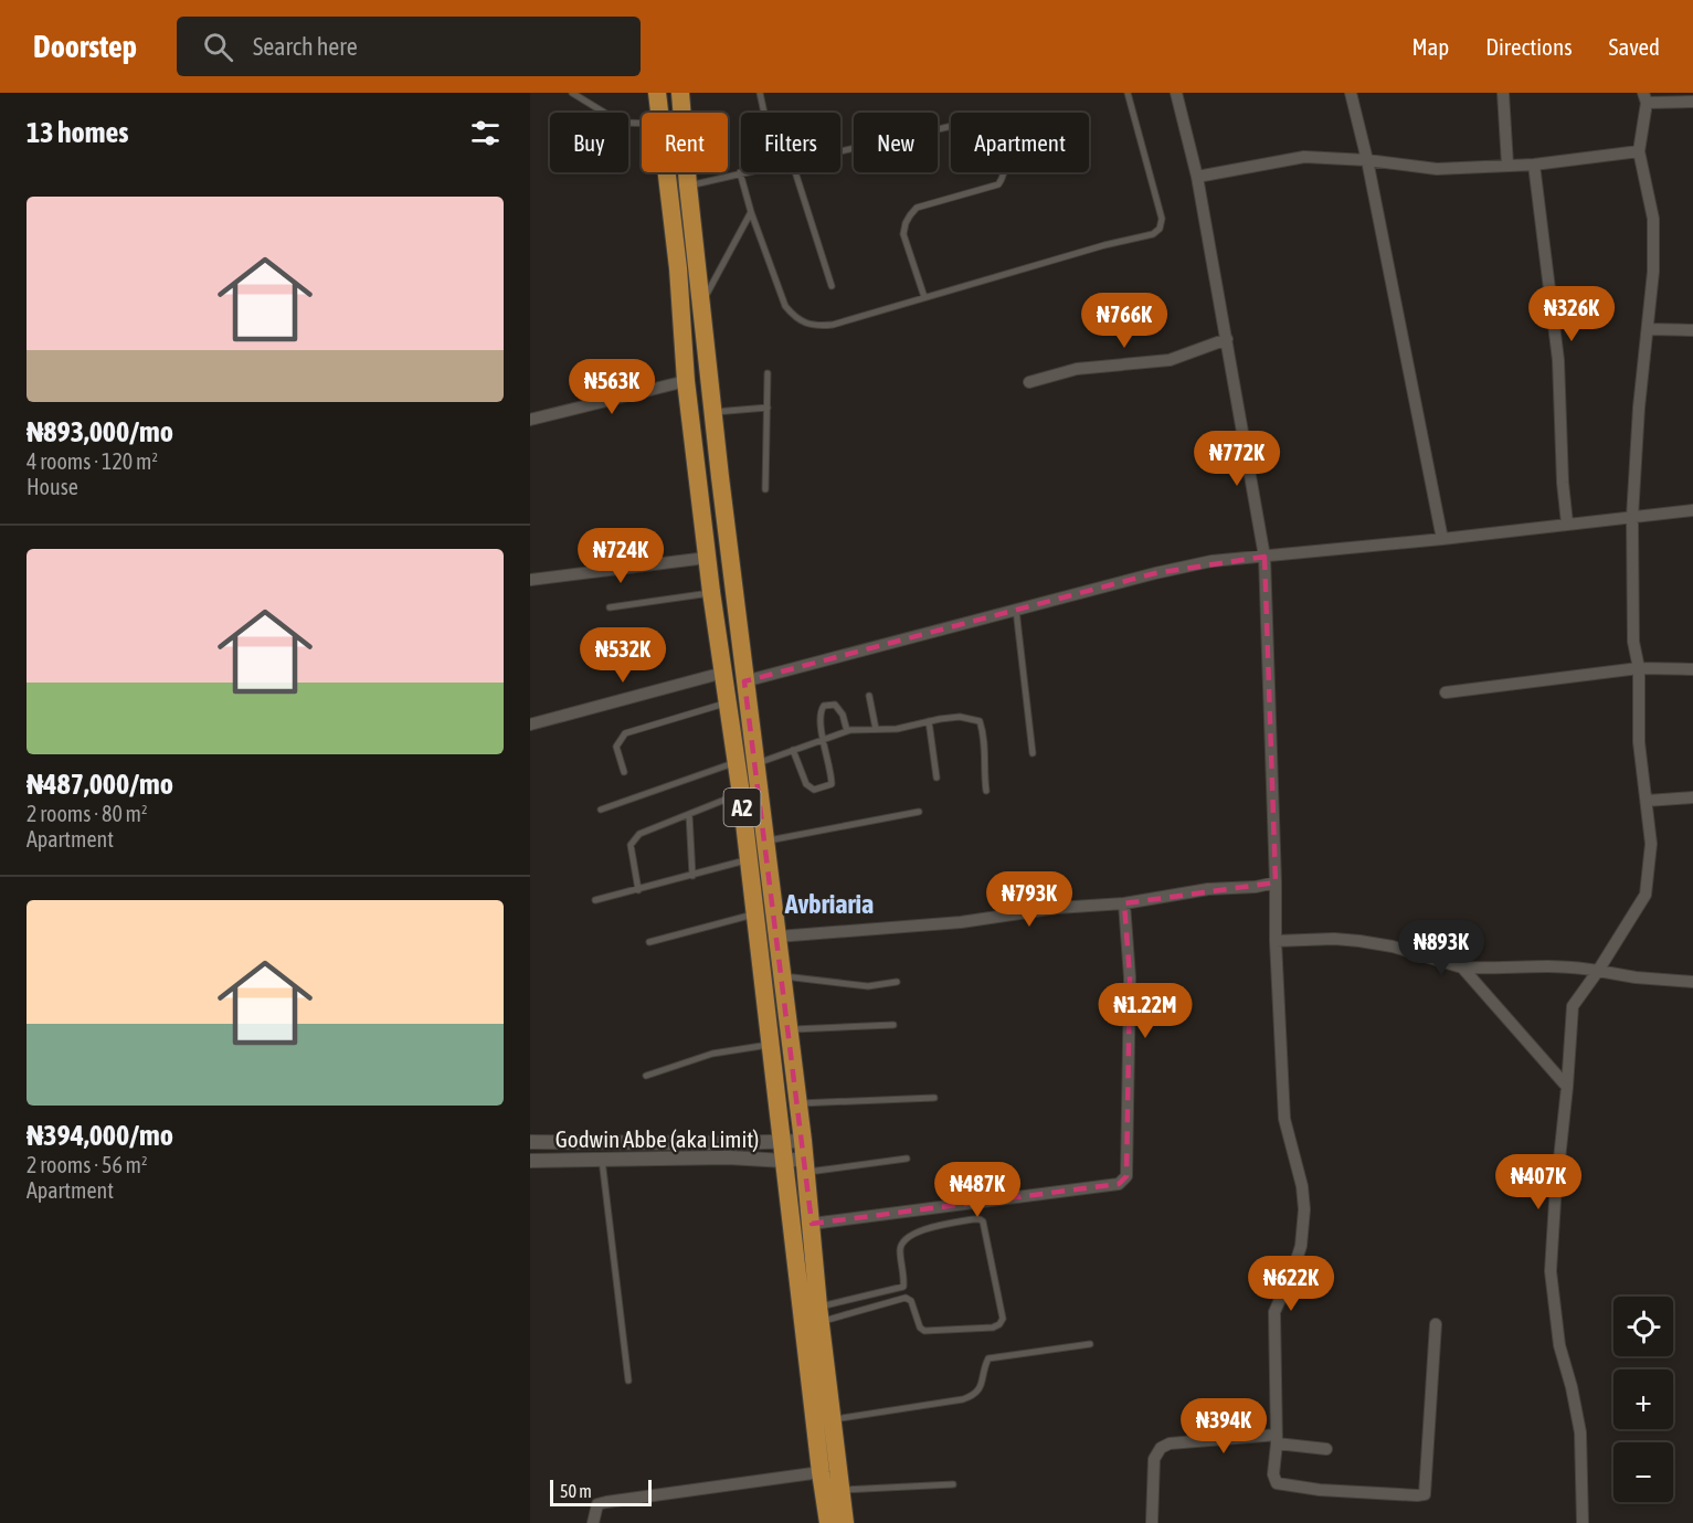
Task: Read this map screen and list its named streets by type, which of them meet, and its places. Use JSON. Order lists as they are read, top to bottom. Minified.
{"streets":{"highway":["A2"],"street":["Godwin Abbe (aka Limit)"]},"crossings":[["A2","Godwin Abbe (aka Limit)"]],"districts":["Avbriaria"],"scale_bar":"50 m","page":{"header":"Doorstep","search":"Search here","nav":["Map","Directions","Saved"],"heading":"13 homes","chip":["Buy","Rent","Filters","New","Apartment"],"list":[{"name":"₦893,000/mo","note":"4 rooms · 120 m² · House"},{"name":"₦487,000/mo","note":"2 rooms · 80 m² · Apartment"},{"name":"₦394,000/mo","note":"2 rooms · 56 m² · Apartment"}],"price":["₦326K","₦766K","₦563K","₦772K","₦724K","₦532K","₦793K","₦893K","₦1.22M","₦407K","₦487K","₦622K","₦394K"],"map_buttons":["+","−"],"scale":"50 m"}}
